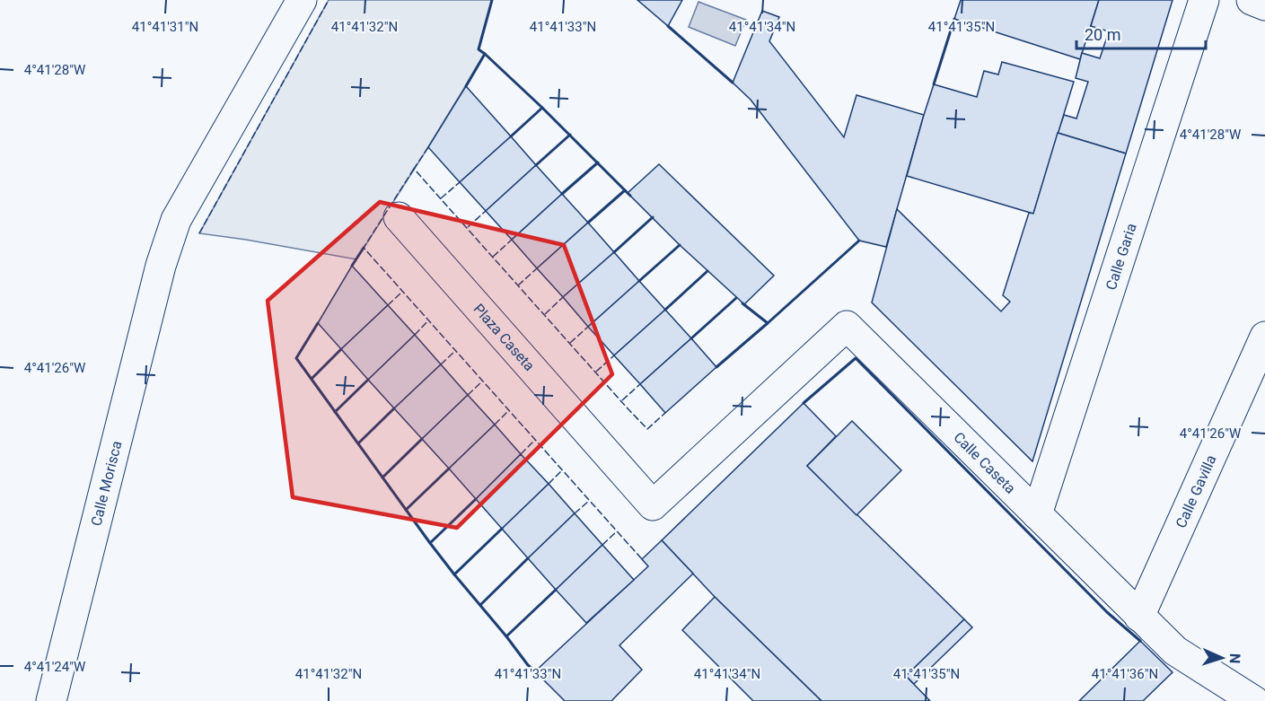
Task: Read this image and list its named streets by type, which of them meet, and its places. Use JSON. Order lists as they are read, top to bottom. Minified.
{"streets":{"street":["Calle Garia","Plaza Caseta","Calle Caseta","Calle Morisca","Calle Gavilla"]},"crossings":[["Calle Garia","Calle Caseta"],["Plaza Caseta","Calle Caseta"],["Calle Caseta","Calle Gavilla"]],"scale_bar":"20 m","north":"right","coordinates":["41°41'31\"N","41°41'32\"N","41°41'33\"N","41°41'34\"N","41°41'35\"N","4°41'28\"W","4°41'26\"W","4°41'24\"W","41°41'36\"N"]}
